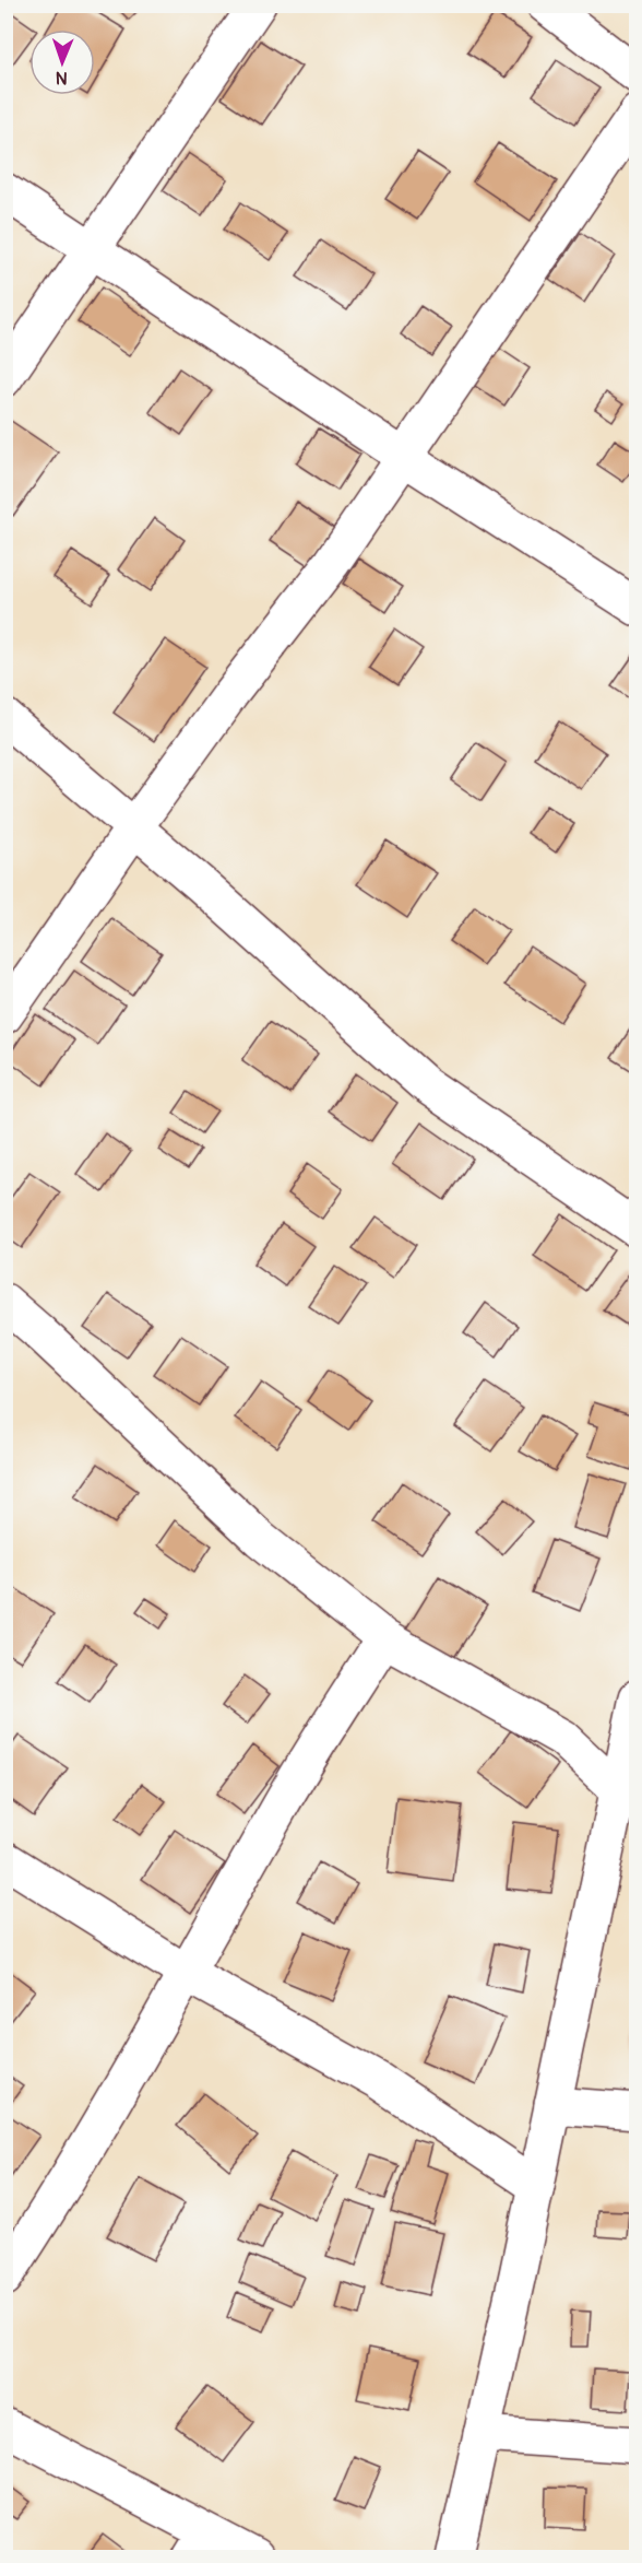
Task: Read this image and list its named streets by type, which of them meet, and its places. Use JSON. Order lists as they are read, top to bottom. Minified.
{"north":"bottom"}
